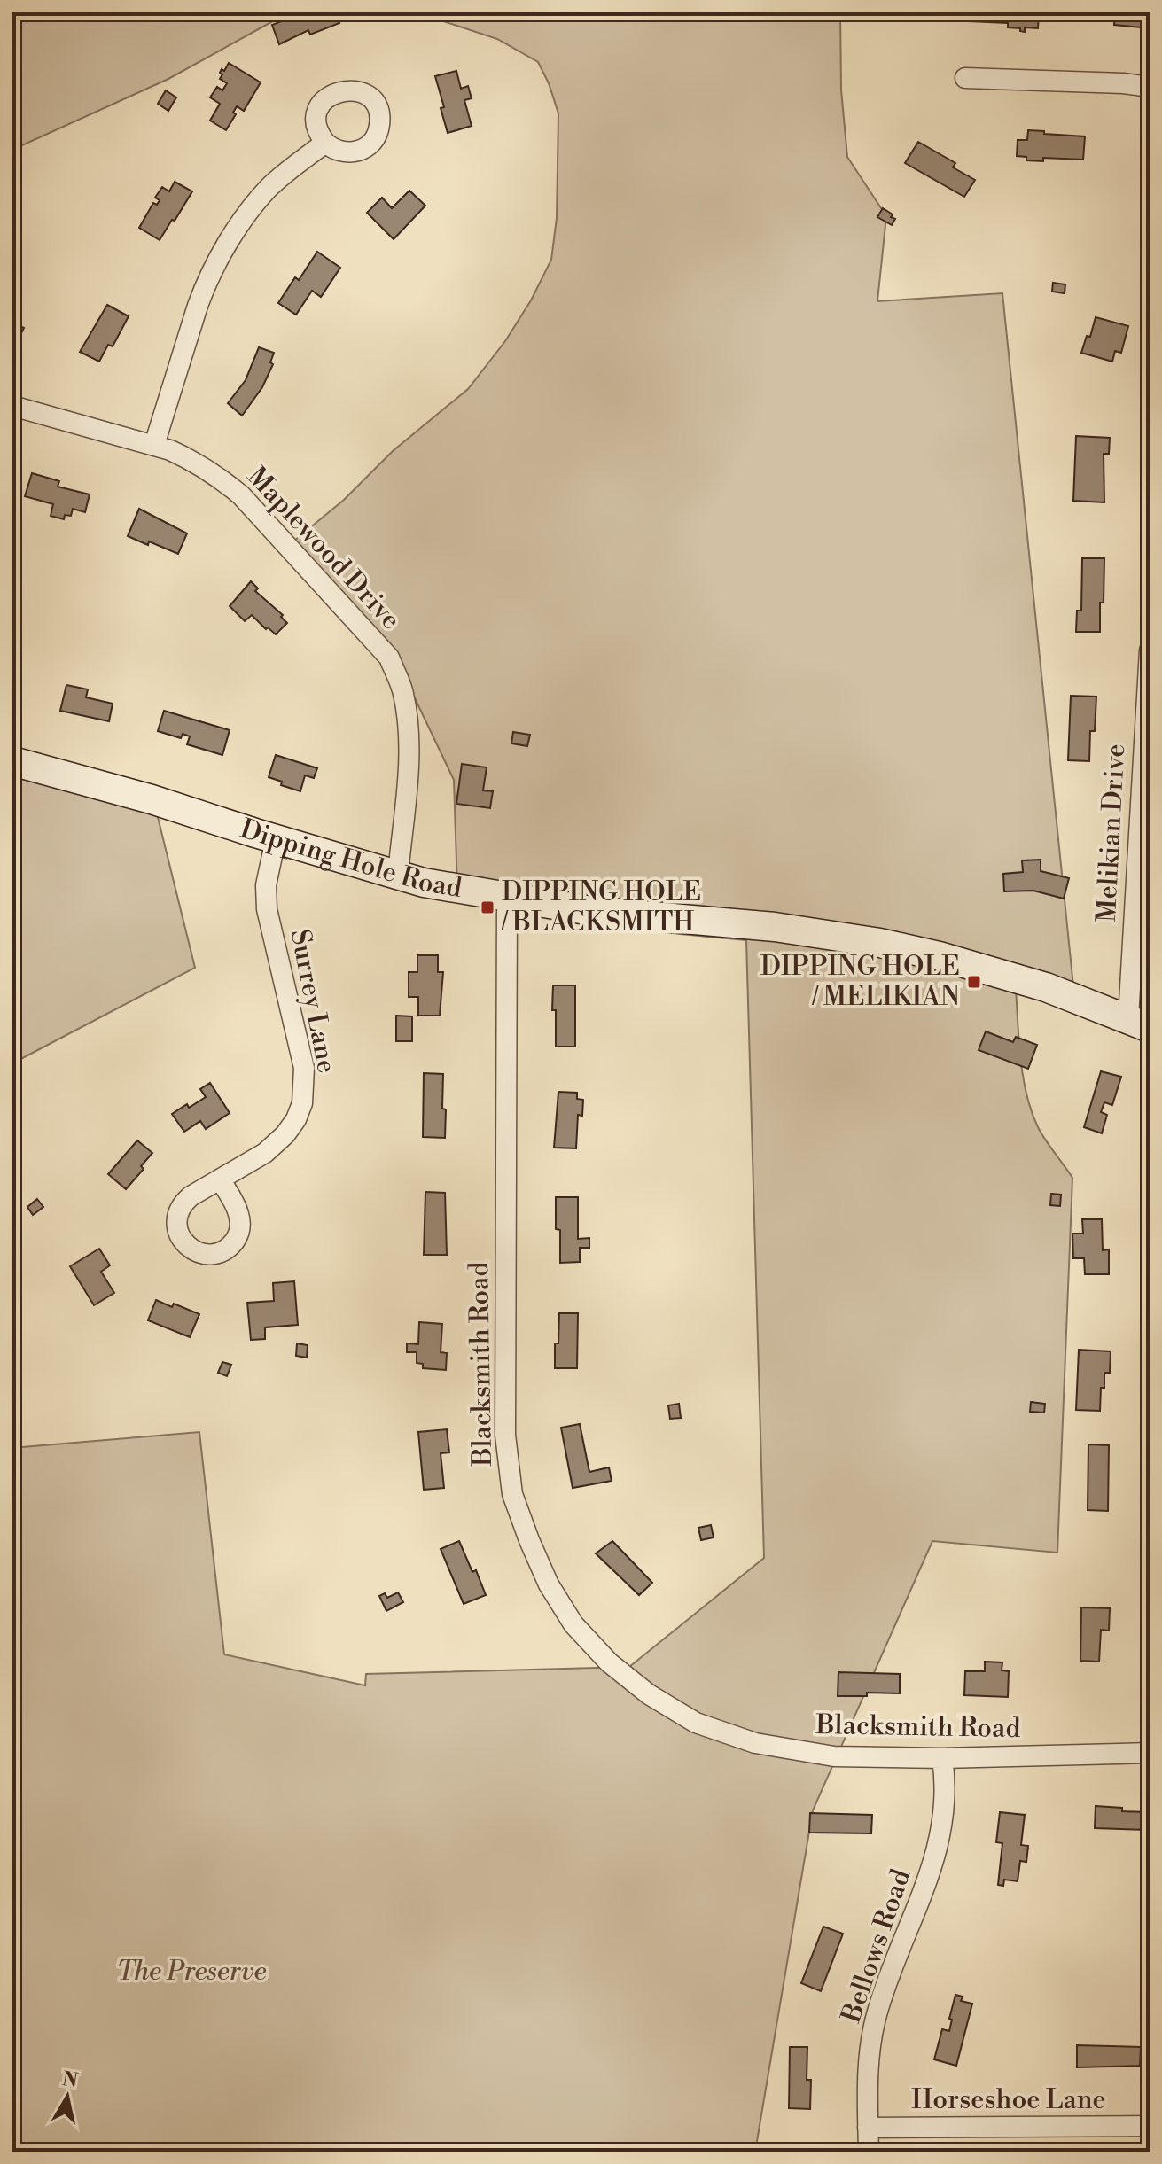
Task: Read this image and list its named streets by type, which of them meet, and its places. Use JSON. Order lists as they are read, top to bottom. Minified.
{"streets":{"main road":["Dipping Hole Road"],"street":["Maplewood Drive","Melikian Drive","Surrey Lane","Blacksmith Road","Bellows Road","Horseshoe Lane"]},"crossings":[["Maplewood Drive","Dipping Hole Road"],["Melikian Drive","Dipping Hole Road"],["Dipping Hole Road","Surrey Lane"],["Dipping Hole Road","Blacksmith Road"],["Blacksmith Road","Bellows Road"],["Bellows Road","Horseshoe Lane"]],"parks":["The Preserve"],"places":{"transit":["DIPPING HOLE / BLACKSMITH","DIPPING HOLE / MELIKIAN"]},"north":"top"}
